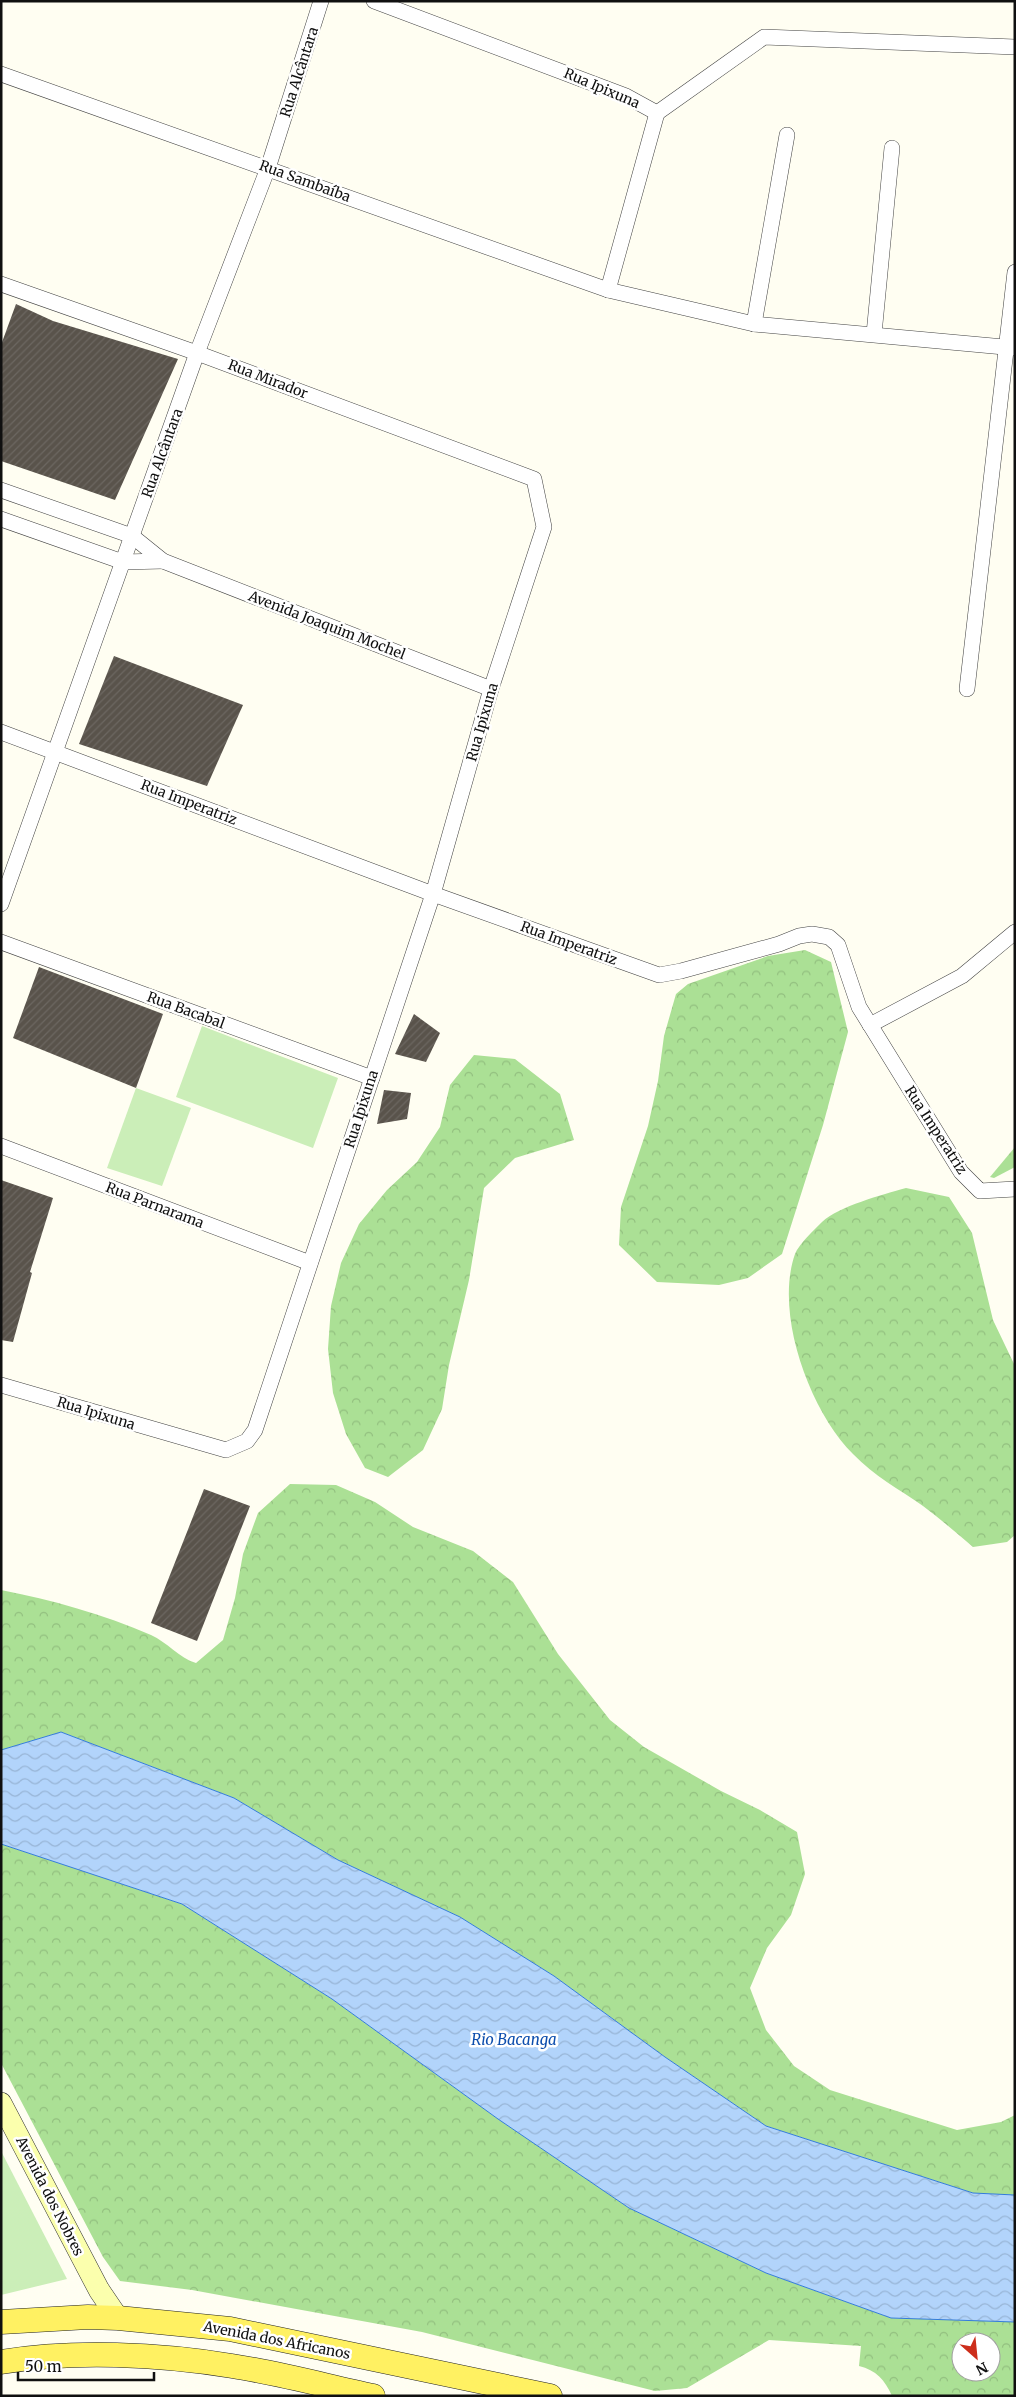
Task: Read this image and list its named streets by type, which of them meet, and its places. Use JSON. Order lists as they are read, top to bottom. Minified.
{"streets":{"main road":["Avenida dos Nobres","Avenida dos Africanos"],"street":["Rua Alcântara","Rua Ipixuna","Rua Sambaíba","Rua Mirador","Avenida Joaquim Mochel","Rua Imperatriz","Rua Bacabal","Rua Parnarama"]},"crossings":[["Rua Alcântara","Rua Sambaíba"],["Rua Alcântara","Rua Mirador"],["Rua Alcântara","Avenida Joaquim Mochel"],["Rua Alcântara","Rua Imperatriz"],["Rua Ipixuna","Rua Sambaíba"],["Rua Ipixuna","Rua Mirador"],["Rua Ipixuna","Avenida Joaquim Mochel"],["Rua Ipixuna","Rua Imperatriz"],["Rua Ipixuna","Rua Bacabal"],["Rua Ipixuna","Rua Parnarama"],["Avenida dos Nobres","Avenida dos Africanos"]],"water":["Rio Bacanga"],"scale_bar":"50 m","north":"bottom right"}
